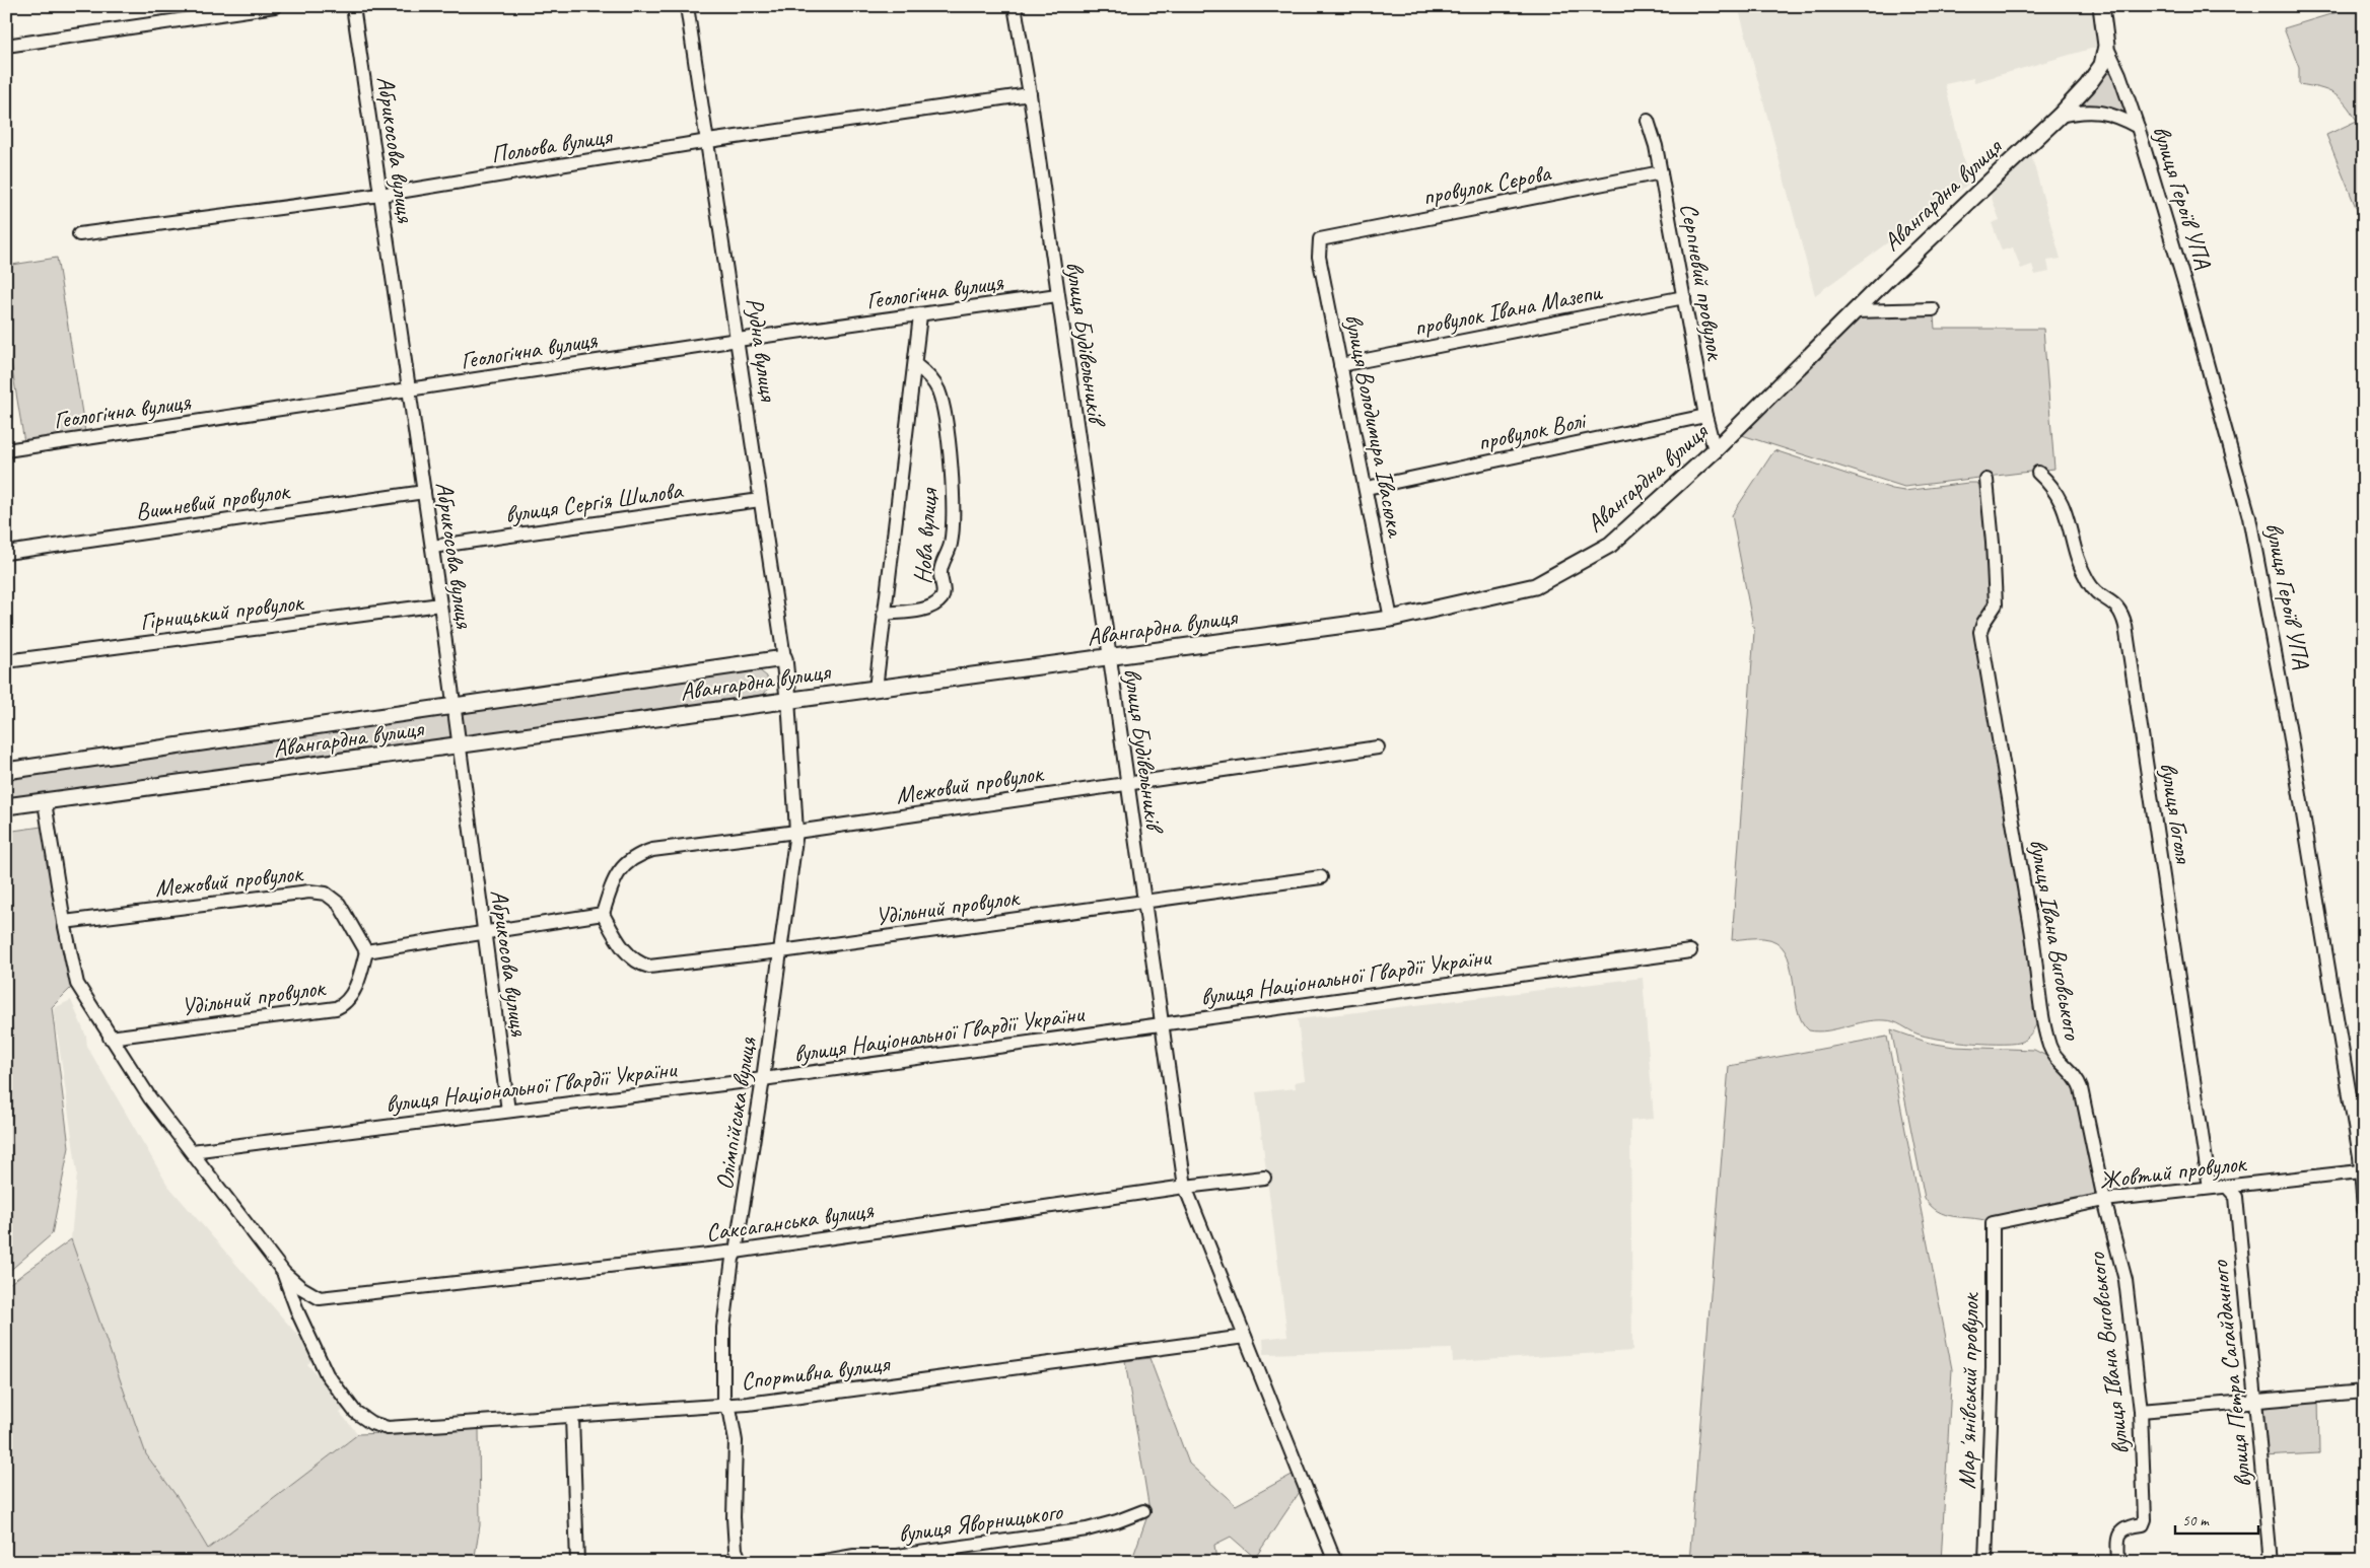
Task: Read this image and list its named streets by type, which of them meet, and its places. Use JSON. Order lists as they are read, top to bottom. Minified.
{"streets":{"street":["Польова вулиця","Абрикосова вулиця","провулок Сєрова","Авангардна вулиця","вулиця Героїв УПА","Серпневий провулок","Геологічна вулиця","провулок Івана Мазепи","вулиця Будівельників","Рудна вулиця","вулиця Володимира Івасюка","провулок Волі","Вишневий провулок","вулиця Сергія Шилова","Нова вулиця","Гірницький провулок","Межовий провулок","вулиця Гоголя","Удільний провулок","вулиця Івана Виговського","вулиця Національної Гвардії України","Олімпійська вулиця","Жовтий провулок","Саксаганська вулиця","Спортивна вулиця","вулиця Петра Сагайдачного","Марʼянівський провулок","вулиця Яворницького"]},"crossings":[["Польова вулиця","Абрикосова вулиця"],["Польова вулиця","вулиця Будівельників"],["Польова вулиця","Рудна вулиця"],["Абрикосова вулиця","Авангардна вулиця"],["Абрикосова вулиця","Геологічна вулиця"],["Абрикосова вулиця","Вишневий провулок"],["Абрикосова вулиця","вулиця Сергія Шилова"],["Абрикосова вулиця","Гірницький провулок"],["Абрикосова вулиця","вулиця Національної Гвардії України"],["провулок Сєрова","Серпневий провулок"],["провулок Сєрова","вулиця Володимира Івасюка"],["Авангардна вулиця","вулиця Героїв УПА"],["Авангардна вулиця","Серпневий провулок"],["Авангардна вулиця","вулиця Будівельників"],["Авангардна вулиця","Рудна вулиця"],["Авангардна вулиця","вулиця Володимира Івасюка"],["Авангардна вулиця","Нова вулиця"],["Авангардна вулиця","Олімпійська вулиця"],["вулиця Героїв УПА","Жовтий провулок"],["Серпневий провулок","провулок Івана Мазепи"],["Серпневий провулок","провулок Волі"],["Геологічна вулиця","вулиця Будівельників"],["Геологічна вулиця","Рудна вулиця"],["Геологічна вулиця","Нова вулиця"],["провулок Івана Мазепи","вулиця Володимира Івасюка"],["вулиця Будівельників","Межовий провулок"],["вулиця Будівельників","Удільний провулок"],["вулиця Будівельників","вулиця Національної Гвардії України"],["вулиця Будівельників","Саксаганська вулиця"],["вулиця Будівельників","Спортивна вулиця"],["Рудна вулиця","вулиця Сергія Шилова"],["Рудна вулиця","Олімпійська вулиця"],["вулиця Володимира Івасюка","провулок Волі"],["Межовий провулок","Удільний провулок"],["Межовий провулок","Олімпійська вулиця"],["вулиця Гоголя","Жовтий провулок"],["Удільний провулок","Олімпійська вулиця"],["вулиця Івана Виговського","Жовтий провулок"],["вулиця Національної Гвардії України","Олімпійська вулиця"],["Олімпійська вулиця","Саксаганська вулиця"],["Олімпійська вулиця","Спортивна вулиця"],["Жовтий провулок","вулиця Петра Сагайдачного"],["Жовтий провулок","Марʼянівський провулок"],["Саксаганська вулиця","Спортивна вулиця"]],"scale_bar":"50 m"}
